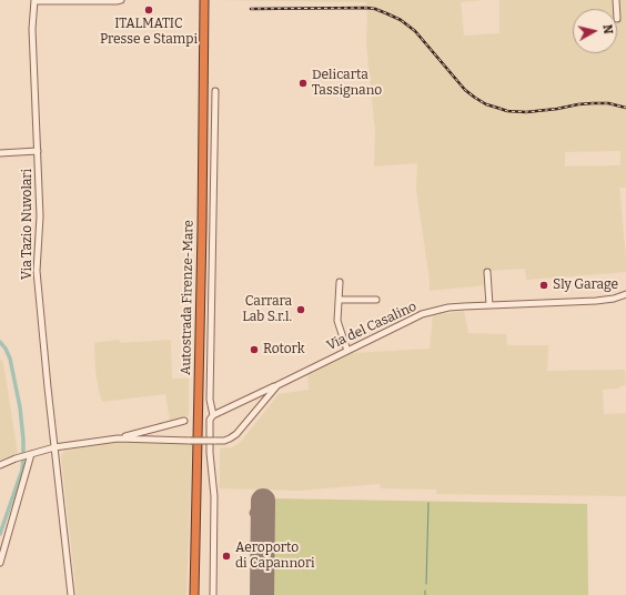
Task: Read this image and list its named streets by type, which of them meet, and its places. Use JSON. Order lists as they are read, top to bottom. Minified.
{"streets":{"highway":["Autostrada Firenze-Mare"],"street":["Via Tazio Nuvolari","Via del Casalino"]},"crossings":[["Via Tazio Nuvolari","Via del Casalino"]],"places":["ITALMATIC Presse e Stampi","Delicarta Tassignano","Sly Garage","Carrara Lab S.r.l.","Rotork","Aeroporto di Capannori"],"north":"right"}
